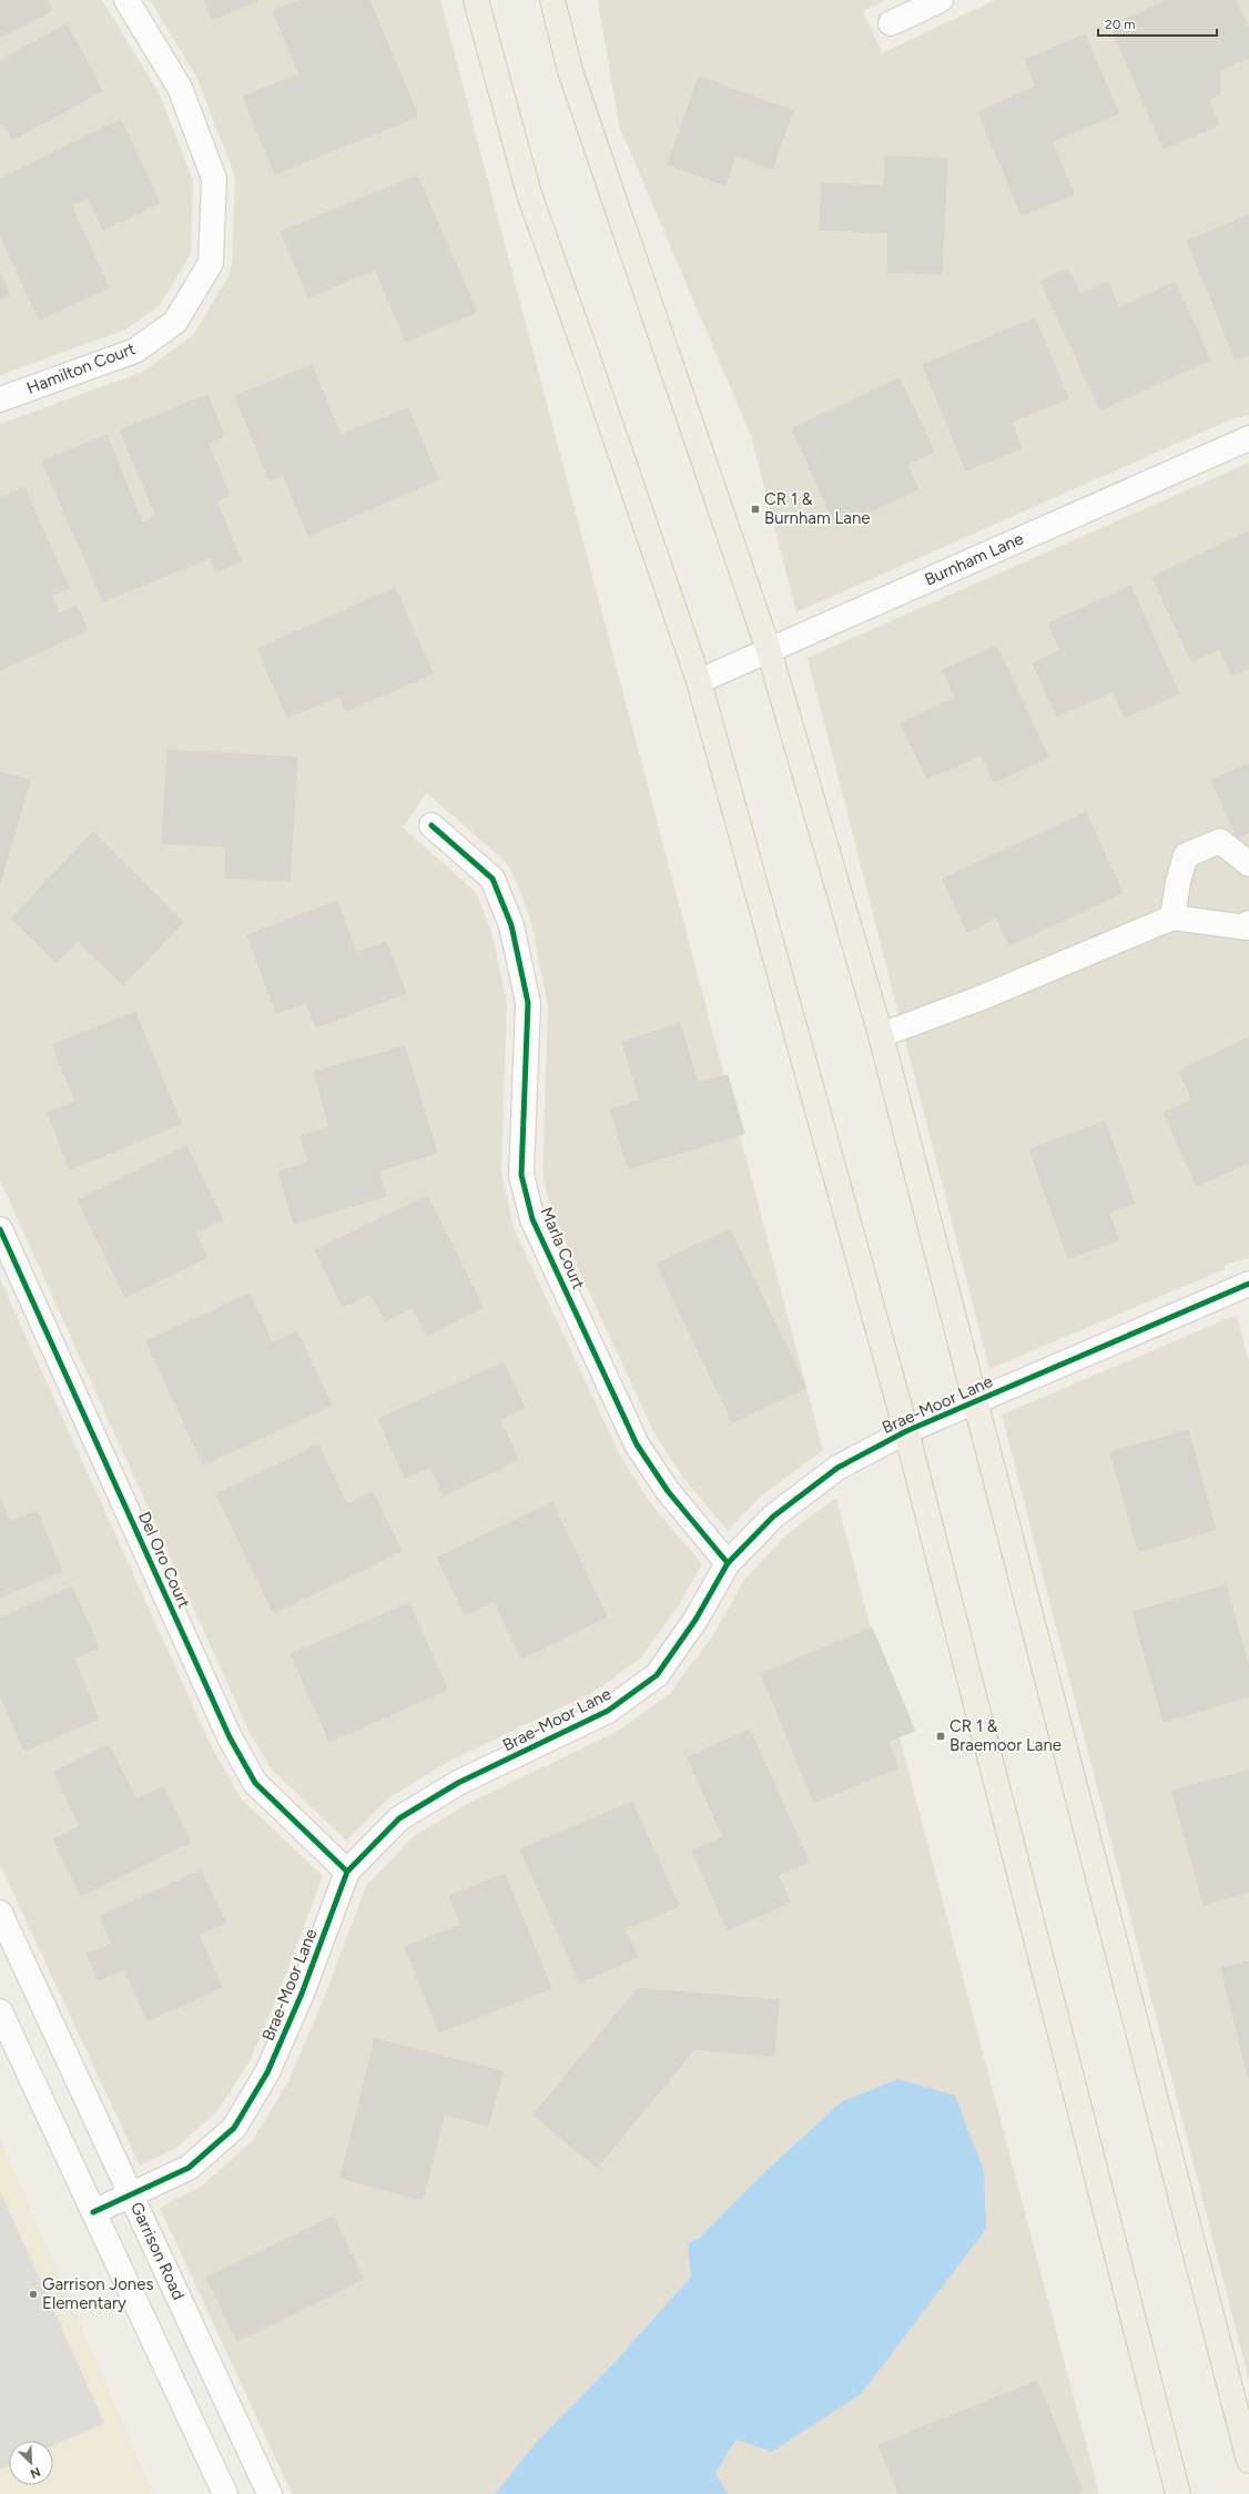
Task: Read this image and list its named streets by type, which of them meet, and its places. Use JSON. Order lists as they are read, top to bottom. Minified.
{"streets":{"street":["Hamilton Court","Burnham Lane","Marla Court","Brae-Moor Lane","Del Oro Court","Garrison Road"]},"crossings":[["Marla Court","Brae-Moor Lane"],["Brae-Moor Lane","Del Oro Court"],["Brae-Moor Lane","Garrison Road"]],"places":{"transit":["CR 1 & Burnham Lane","CR 1 & Braemoor Lane"],"other":["Garrison Jones Elementary"]},"scale_bar":"20 m","north":"bottom right"}
